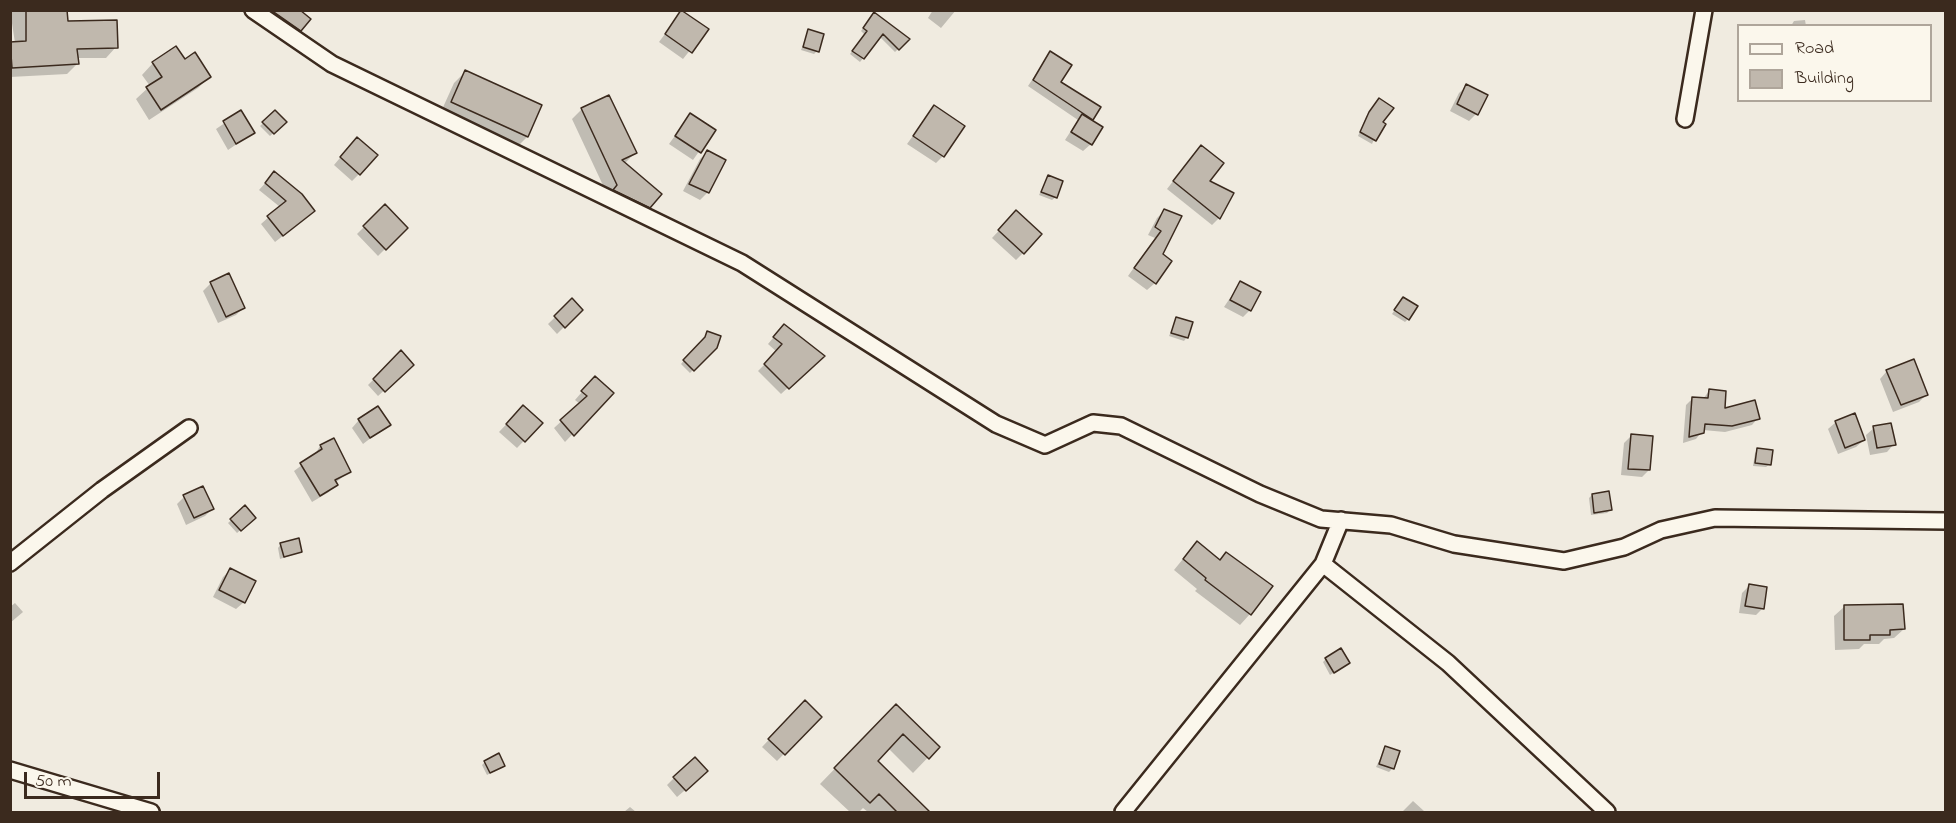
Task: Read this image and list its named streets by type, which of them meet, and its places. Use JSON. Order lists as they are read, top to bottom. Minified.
{"legend":["Road","Building"],"scale_bar":"50 m"}
